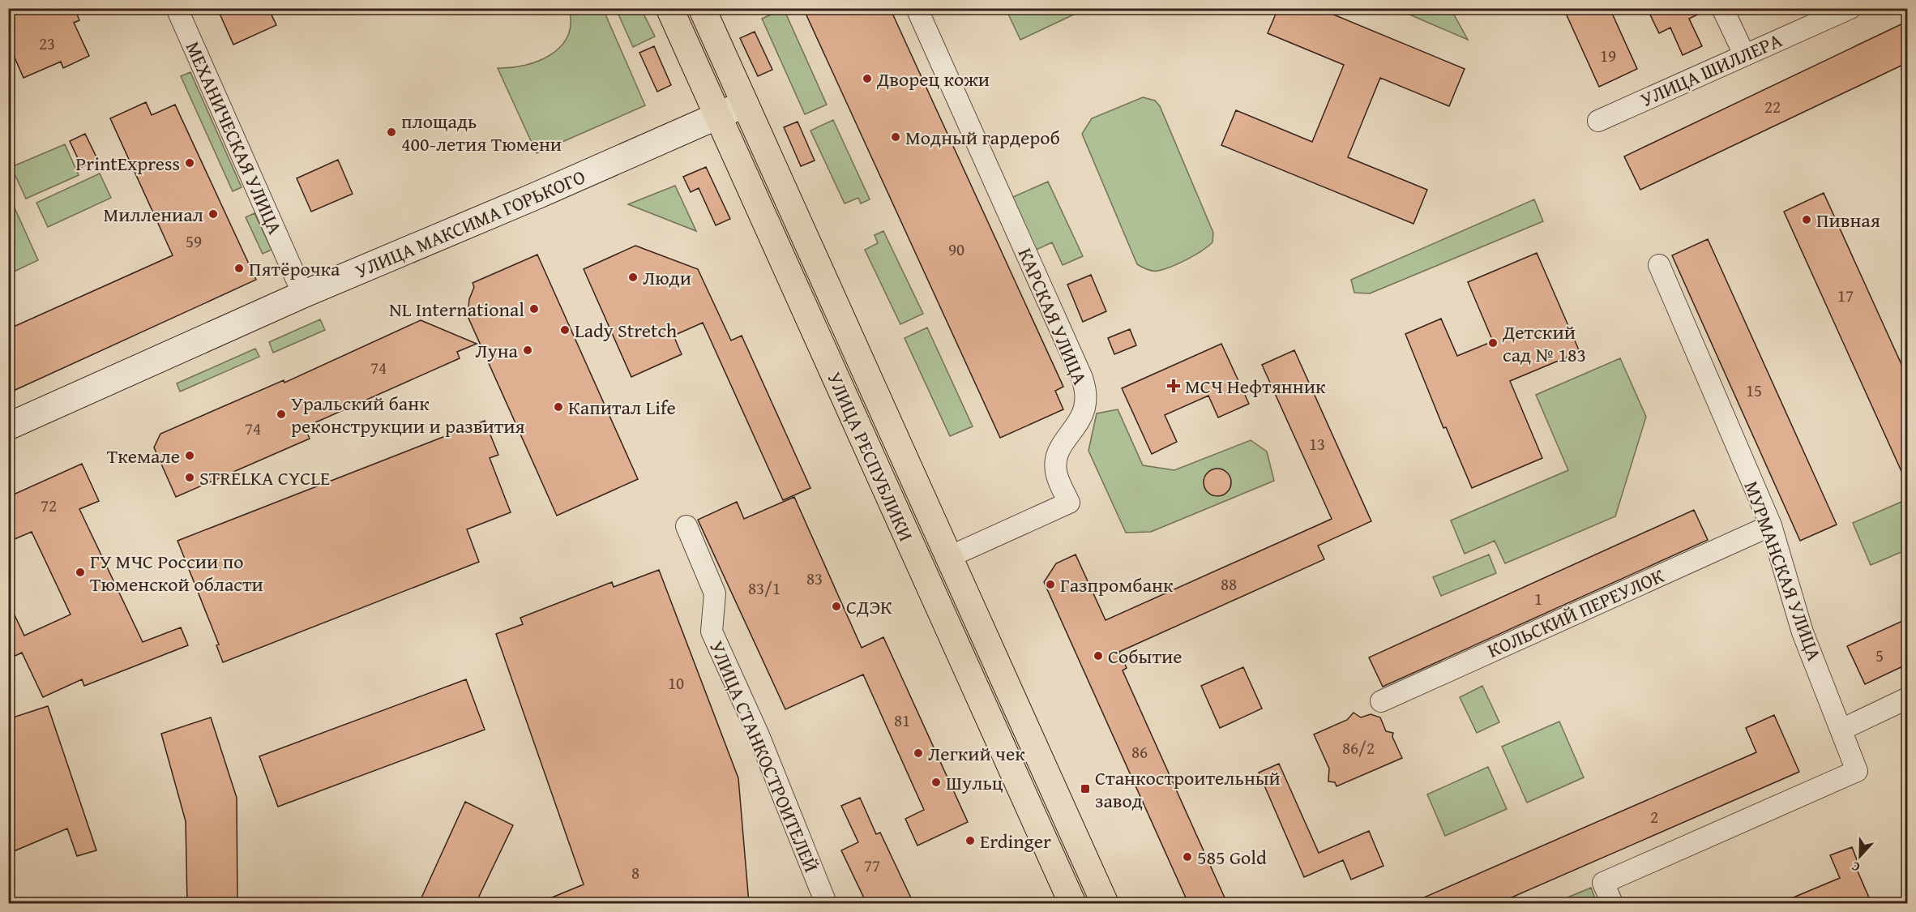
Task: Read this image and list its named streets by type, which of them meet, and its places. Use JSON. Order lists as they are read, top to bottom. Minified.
{"streets":{"main road":["УЛИЦА РЕСПУБЛИКИ"],"street":["УЛИЦА ШИЛЛЕРА","МЕХАНИЧЕСКАЯ УЛИЦА","УЛИЦА МАКСИМА ГОРЬКОГО","КАРСКАЯ УЛИЦА","МУРМАНСКАЯ УЛИЦА","КОЛЬСКИЙ ПЕРЕУЛОК","УЛИЦА СТАНКОСТРОИТЕЛЕЙ"]},"crossings":[["МЕХАНИЧЕСКАЯ УЛИЦА","УЛИЦА МАКСИМА ГОРЬКОГО"],["УЛИЦА МАКСИМА ГОРЬКОГО","УЛИЦА РЕСПУБЛИКИ"],["КАРСКАЯ УЛИЦА","УЛИЦА РЕСПУБЛИКИ"],["МУРМАНСКАЯ УЛИЦА","КОЛЬСКИЙ ПЕРЕУЛОК"]],"places":{"other":["Дворец кожи","площадь 400-летия Тюмени","Модный гардероб","PrintExpress","Миллениал","Пивная","Пятёрочка","Люди","NL International","Lady Stretch","Детский сад № 183","Луна","Капитал Life","Уральский банк реконструкции и развития","Ткемале","STRELKA CYCLE","ГУ МЧС России по Тюменской области","Газпромбанк","СДЭК","Событие","Легкий чек","Шульц","Erdinger","585 Gold"],"health":["МСЧ Нефтянник"],"transit":["Станкостроительный завод"]},"house_numbers":["23","19","22","59","90","17","74","15","74","13","72","83","88","83/1","1","5","10","81","86/2","86","2","77","8"],"north":"bottom"}
